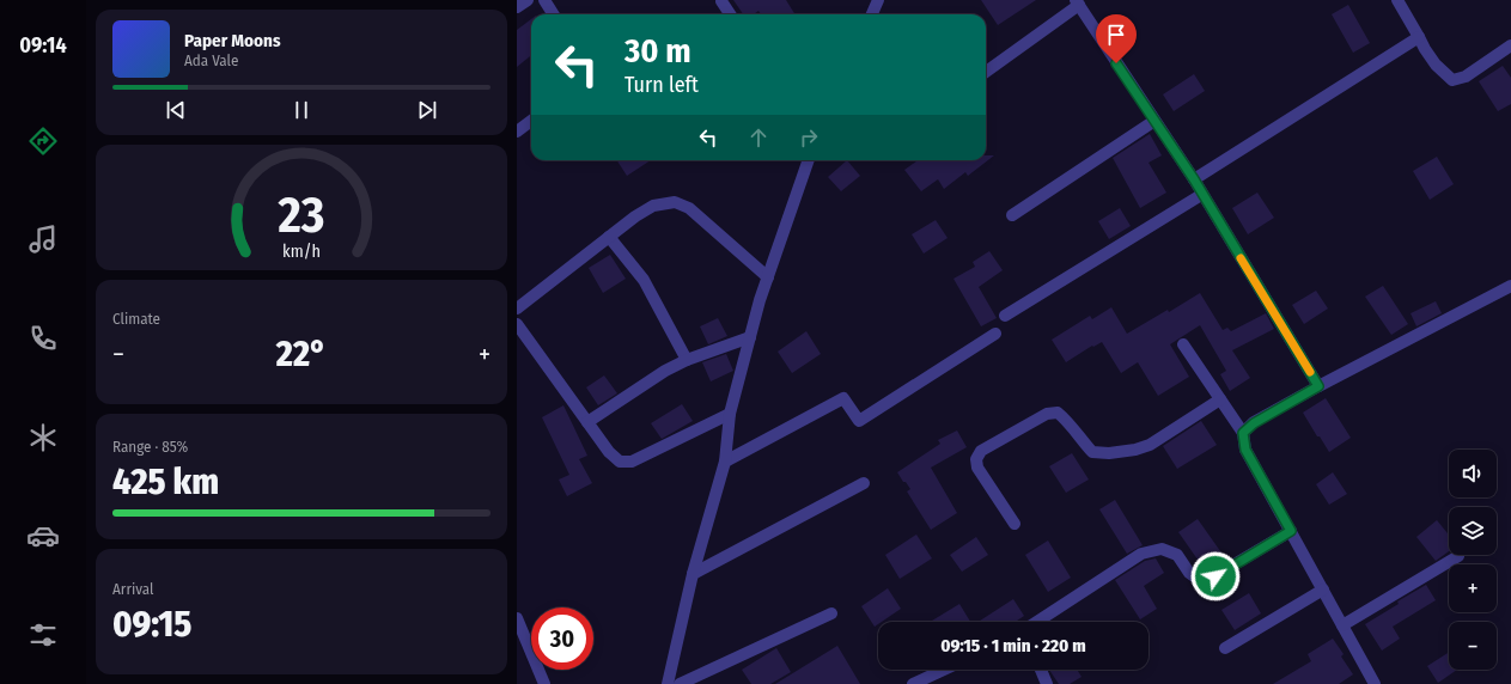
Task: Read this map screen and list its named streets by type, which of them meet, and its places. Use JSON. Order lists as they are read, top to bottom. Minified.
{"page":{"tabs":"09:14","turn":["30 m","Turn left"],"song":["Paper Moons","Ada Vale"],"tile":["Climate",["Range · 85%","425 km"],["Arrival","09:15"]],"heat":["−","22°","+"],"map_buttons":["+","−"],"limit":"30","trip":"09:15 · 1 min · 220 m","gauge":["23","km/h"]}}
